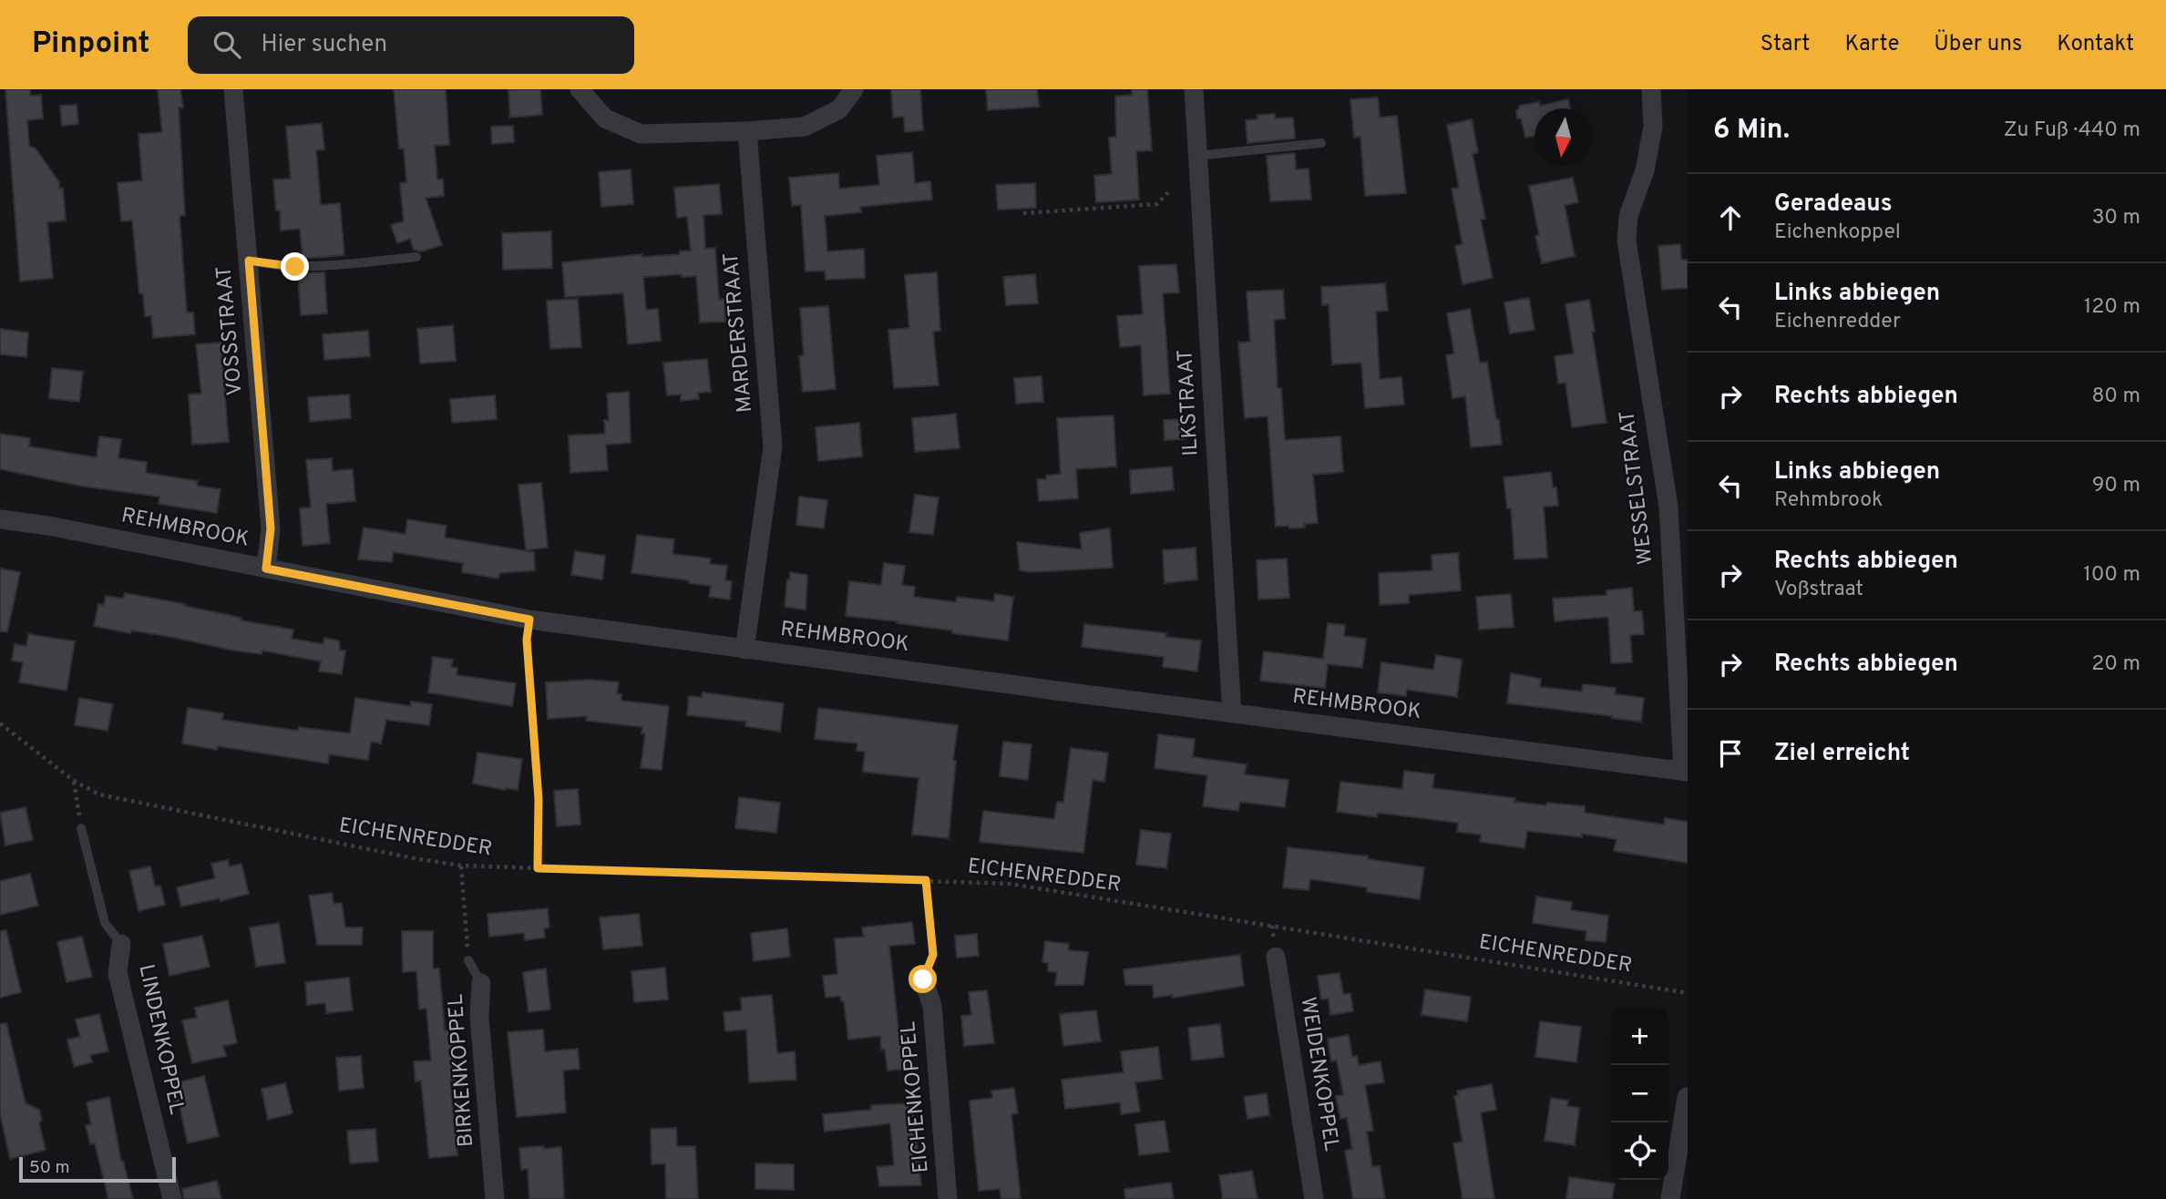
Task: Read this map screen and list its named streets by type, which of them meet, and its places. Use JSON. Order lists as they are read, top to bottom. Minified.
{"streets":{"street":["VOSSSTRAAT","MARDERSTRAAT","ILKSTRAAT","WESSELSTRAAT","REHMBROOK","LINDENKOPPEL","BIRKENKOPPEL","WEIDENKOPPEL","EICHENKOPPEL"],"path":["EICHENREDDER"]},"crossings":[["VOSSSTRAAT","REHMBROOK"],["MARDERSTRAAT","REHMBROOK"],["ILKSTRAAT","REHMBROOK"],["WESSELSTRAAT","REHMBROOK"]],"scale_bar":"50 m","north":"bottom","page":{"header":"Pinpoint","search":"Hier suchen","nav":["Start","Karte","Über uns","Kontakt"],"heading":["6 Min.","Zu Fuß · 440 m"],"list":[["Geradeaus","Eichenkoppel","30 m"],["Links abbiegen","Eichenredder","120 m"],["Rechts abbiegen","80 m"],["Links abbiegen","Rehmbrook","90 m"],["Rechts abbiegen","Voßstraat","100 m"],["Rechts abbiegen","20 m"],"Ziel erreicht"],"map_buttons":["+","−"],"scale":"50 m"}}
